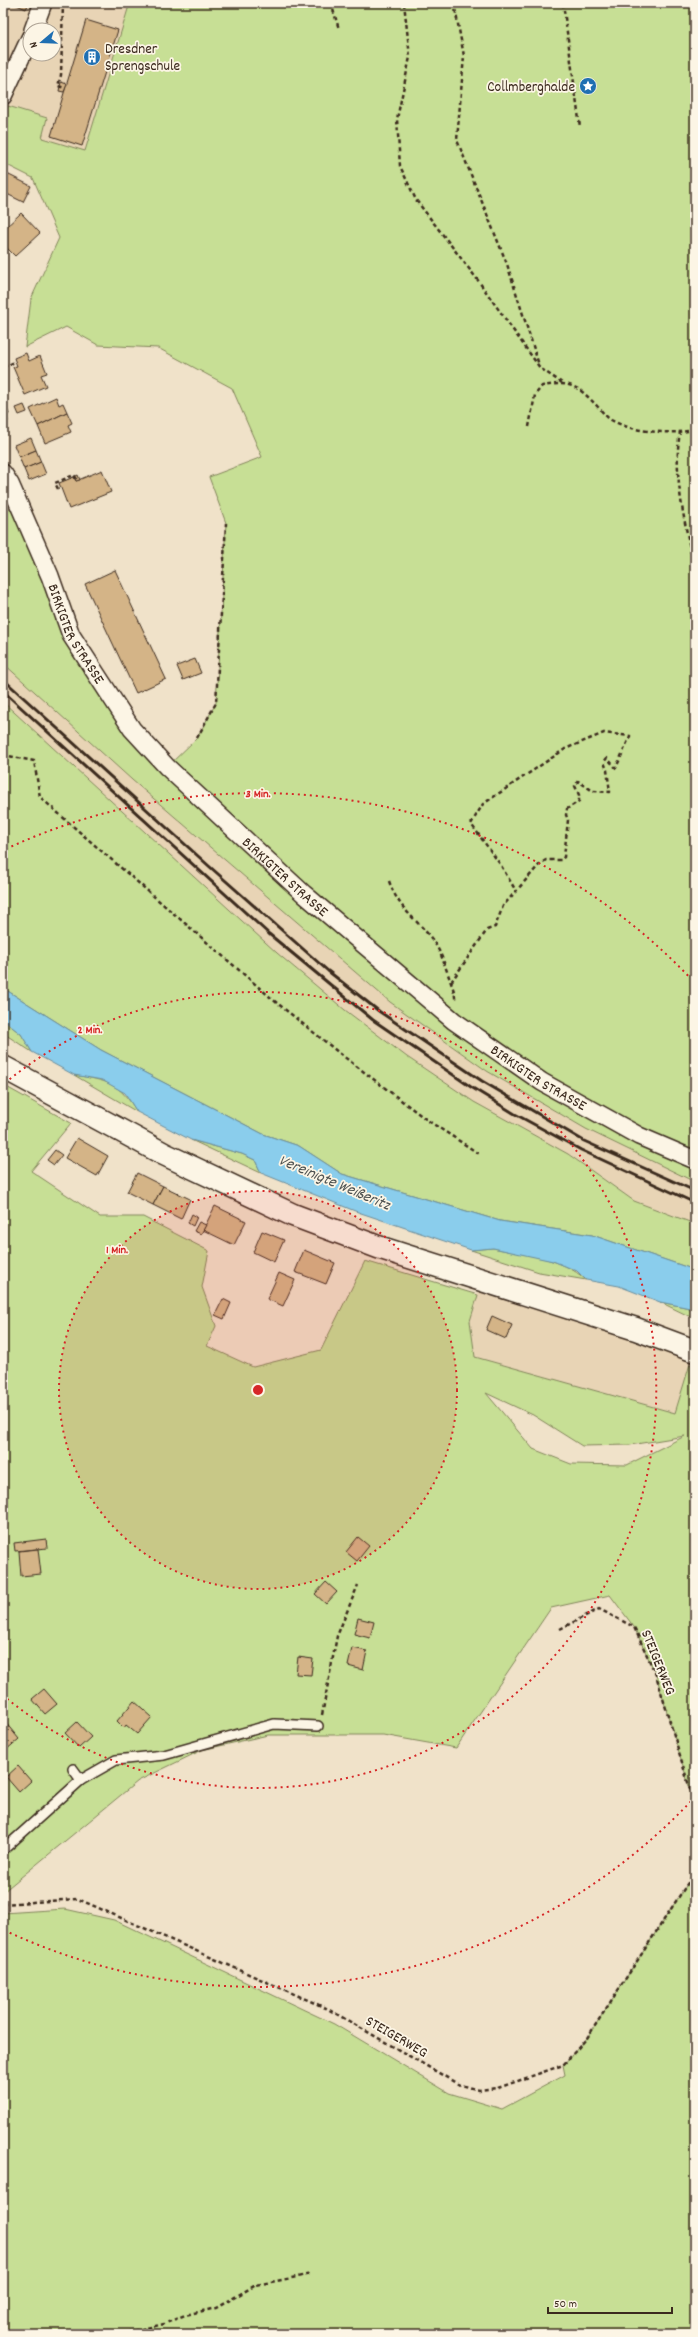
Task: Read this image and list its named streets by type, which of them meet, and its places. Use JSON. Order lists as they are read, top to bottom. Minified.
{"streets":{"street":["BIRKIGTER STRASSE"],"path":["STEIGERWEG"]},"water":["Vereinigte Weißeritz"],"places":{"building":["Dresdner Sprengschule"],"place":["Collmberghalde"]},"scale_bar":"50 m","north":"left","rings":["3 Min.","2 Min.","1 Min."]}
